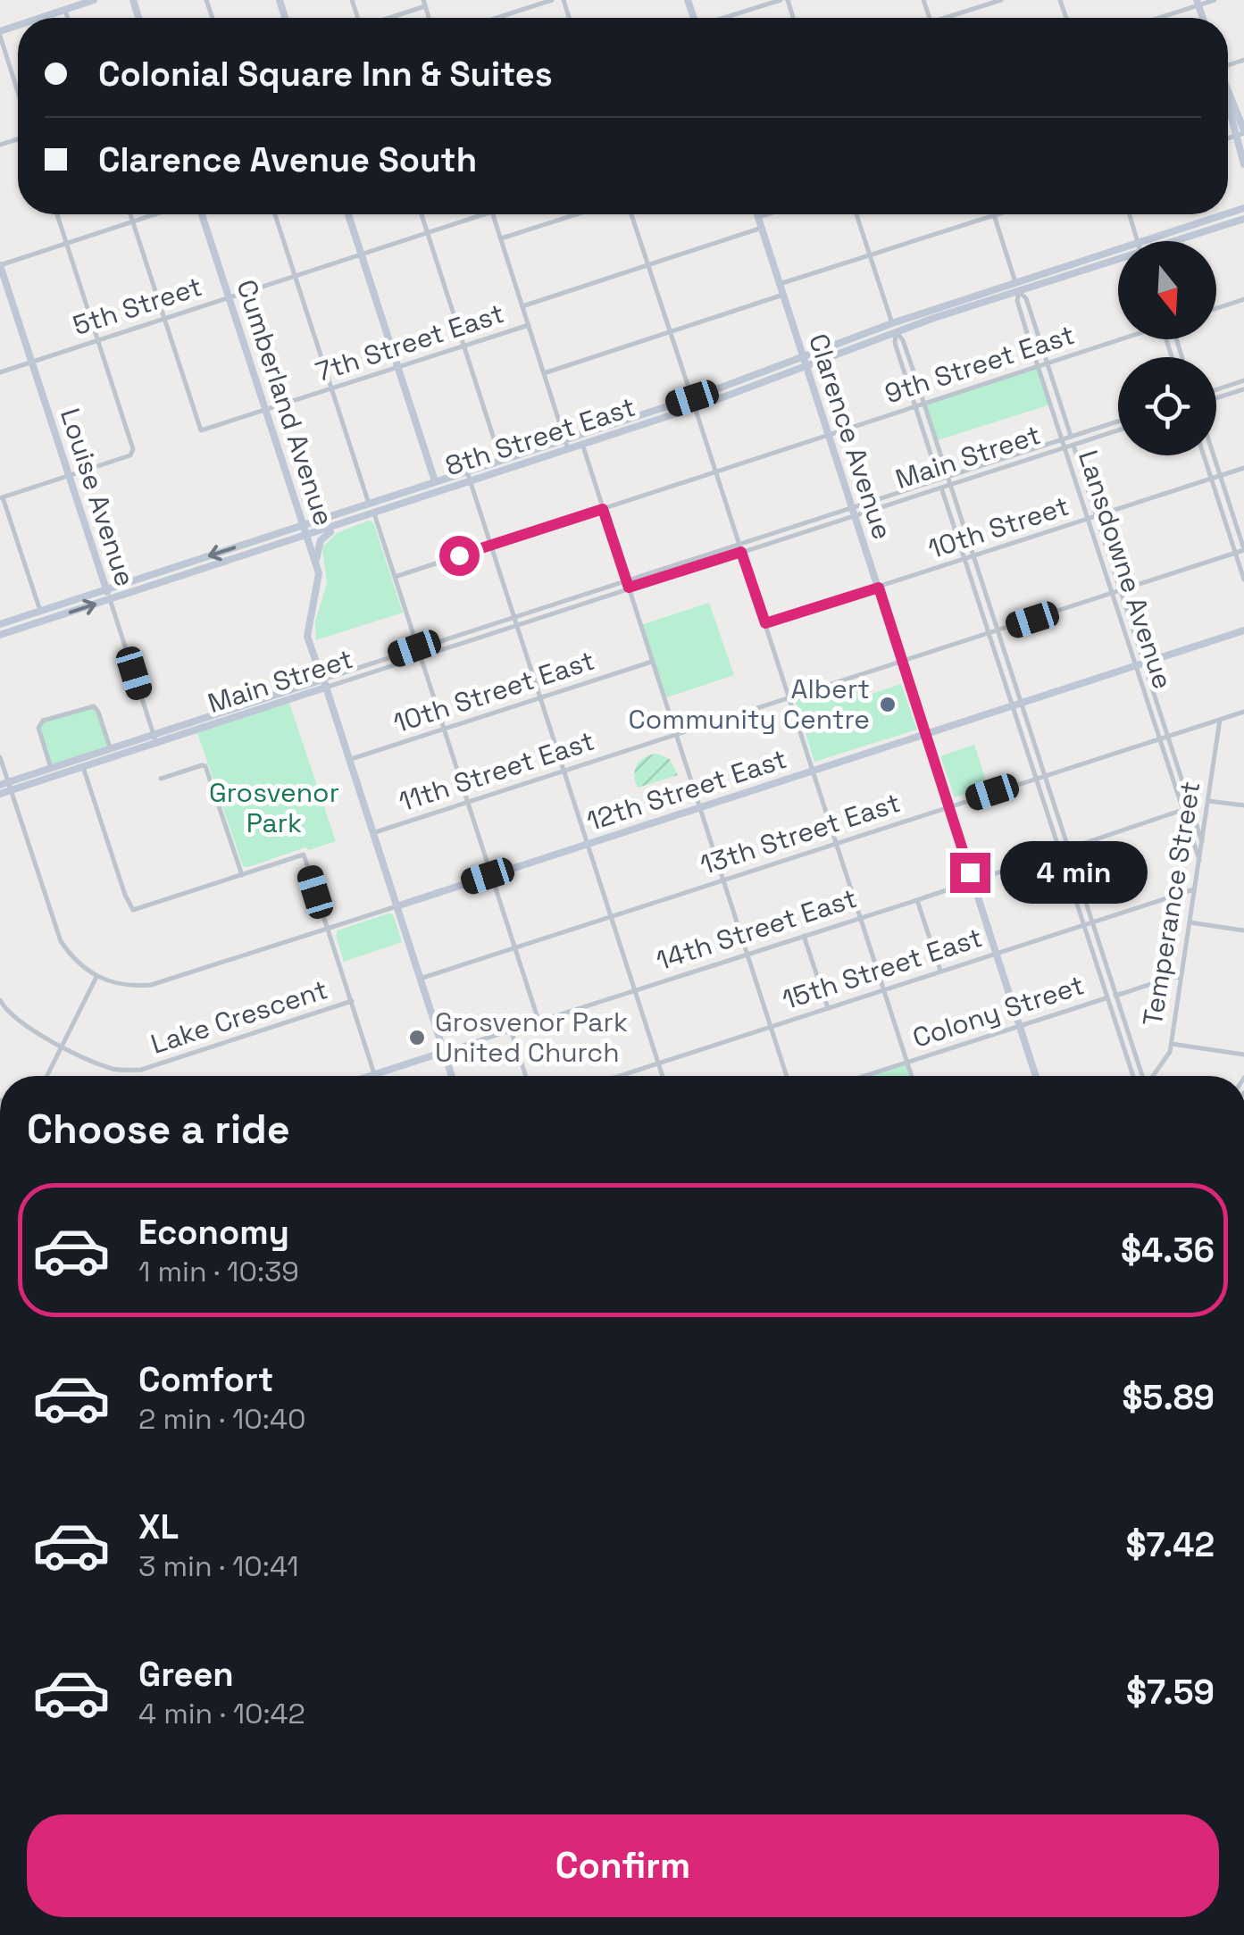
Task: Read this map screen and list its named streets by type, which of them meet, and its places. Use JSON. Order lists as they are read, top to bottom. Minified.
{"streets":{"main road":["Cumberland Avenue","8th Street East","Clarence Avenue","Main Street","Louise Avenue","12th Street East","14th Street East"],"street":["5th Street","7th Street East","9th Street East","10th Street","Lansdowne Avenue","10th Street East","11th Street East","13th Street East","Temperance Street","15th Street East","Colony Street","Lake Crescent"]},"crossings":[["5th Street","7th Street East"],["5th Street","Cumberland Avenue"],["5th Street","Louise Avenue"],["7th Street East","Cumberland Avenue"],["9th Street East","Clarence Avenue"],["9th Street East","Lansdowne Avenue"],["Cumberland Avenue","8th Street East"],["Cumberland Avenue","Main Street"],["8th Street East","Clarence Avenue"],["8th Street East","Louise Avenue"],["8th Street East","Lansdowne Avenue"],["Clarence Avenue","Main Street"],["Clarence Avenue","10th Street"],["Clarence Avenue","11th Street East"],["Clarence Avenue","12th Street East"],["Clarence Avenue","13th Street East"],["Clarence Avenue","14th Street East"],["Clarence Avenue","15th Street East"],["Clarence Avenue","Colony Street"],["Main Street","Louise Avenue"],["Main Street","Lansdowne Avenue"],["10th Street","Lansdowne Avenue"],["Lansdowne Avenue","11th Street East"],["Lansdowne Avenue","12th Street East"],["Lansdowne Avenue","13th Street East"],["Lansdowne Avenue","Temperance Street"],["Lansdowne Avenue","14th Street East"],["13th Street East","Temperance Street"],["Temperance Street","15th Street East"],["Temperance Street","Colony Street"]],"parks":["Grosvenor Park"],"places":["Albert Community Centre","Grosvenor Park United Church"],"north":"bottom","page":{"banner":["Colonial Square Inn & Suites","Clarence Avenue South"],"bubble":"4 min","heading":"Choose a ride","list":[{"name":"Economy","note":"1 min · 10:39","value":"$4.36"},{"name":"Comfort","note":"2 min · 10:40","value":"$5.89"},{"name":"XL","note":"3 min · 10:41","value":"$7.42"},{"name":"Green","note":"4 min · 10:42","value":"$7.59"}],"buttons":"Confirm"}}
